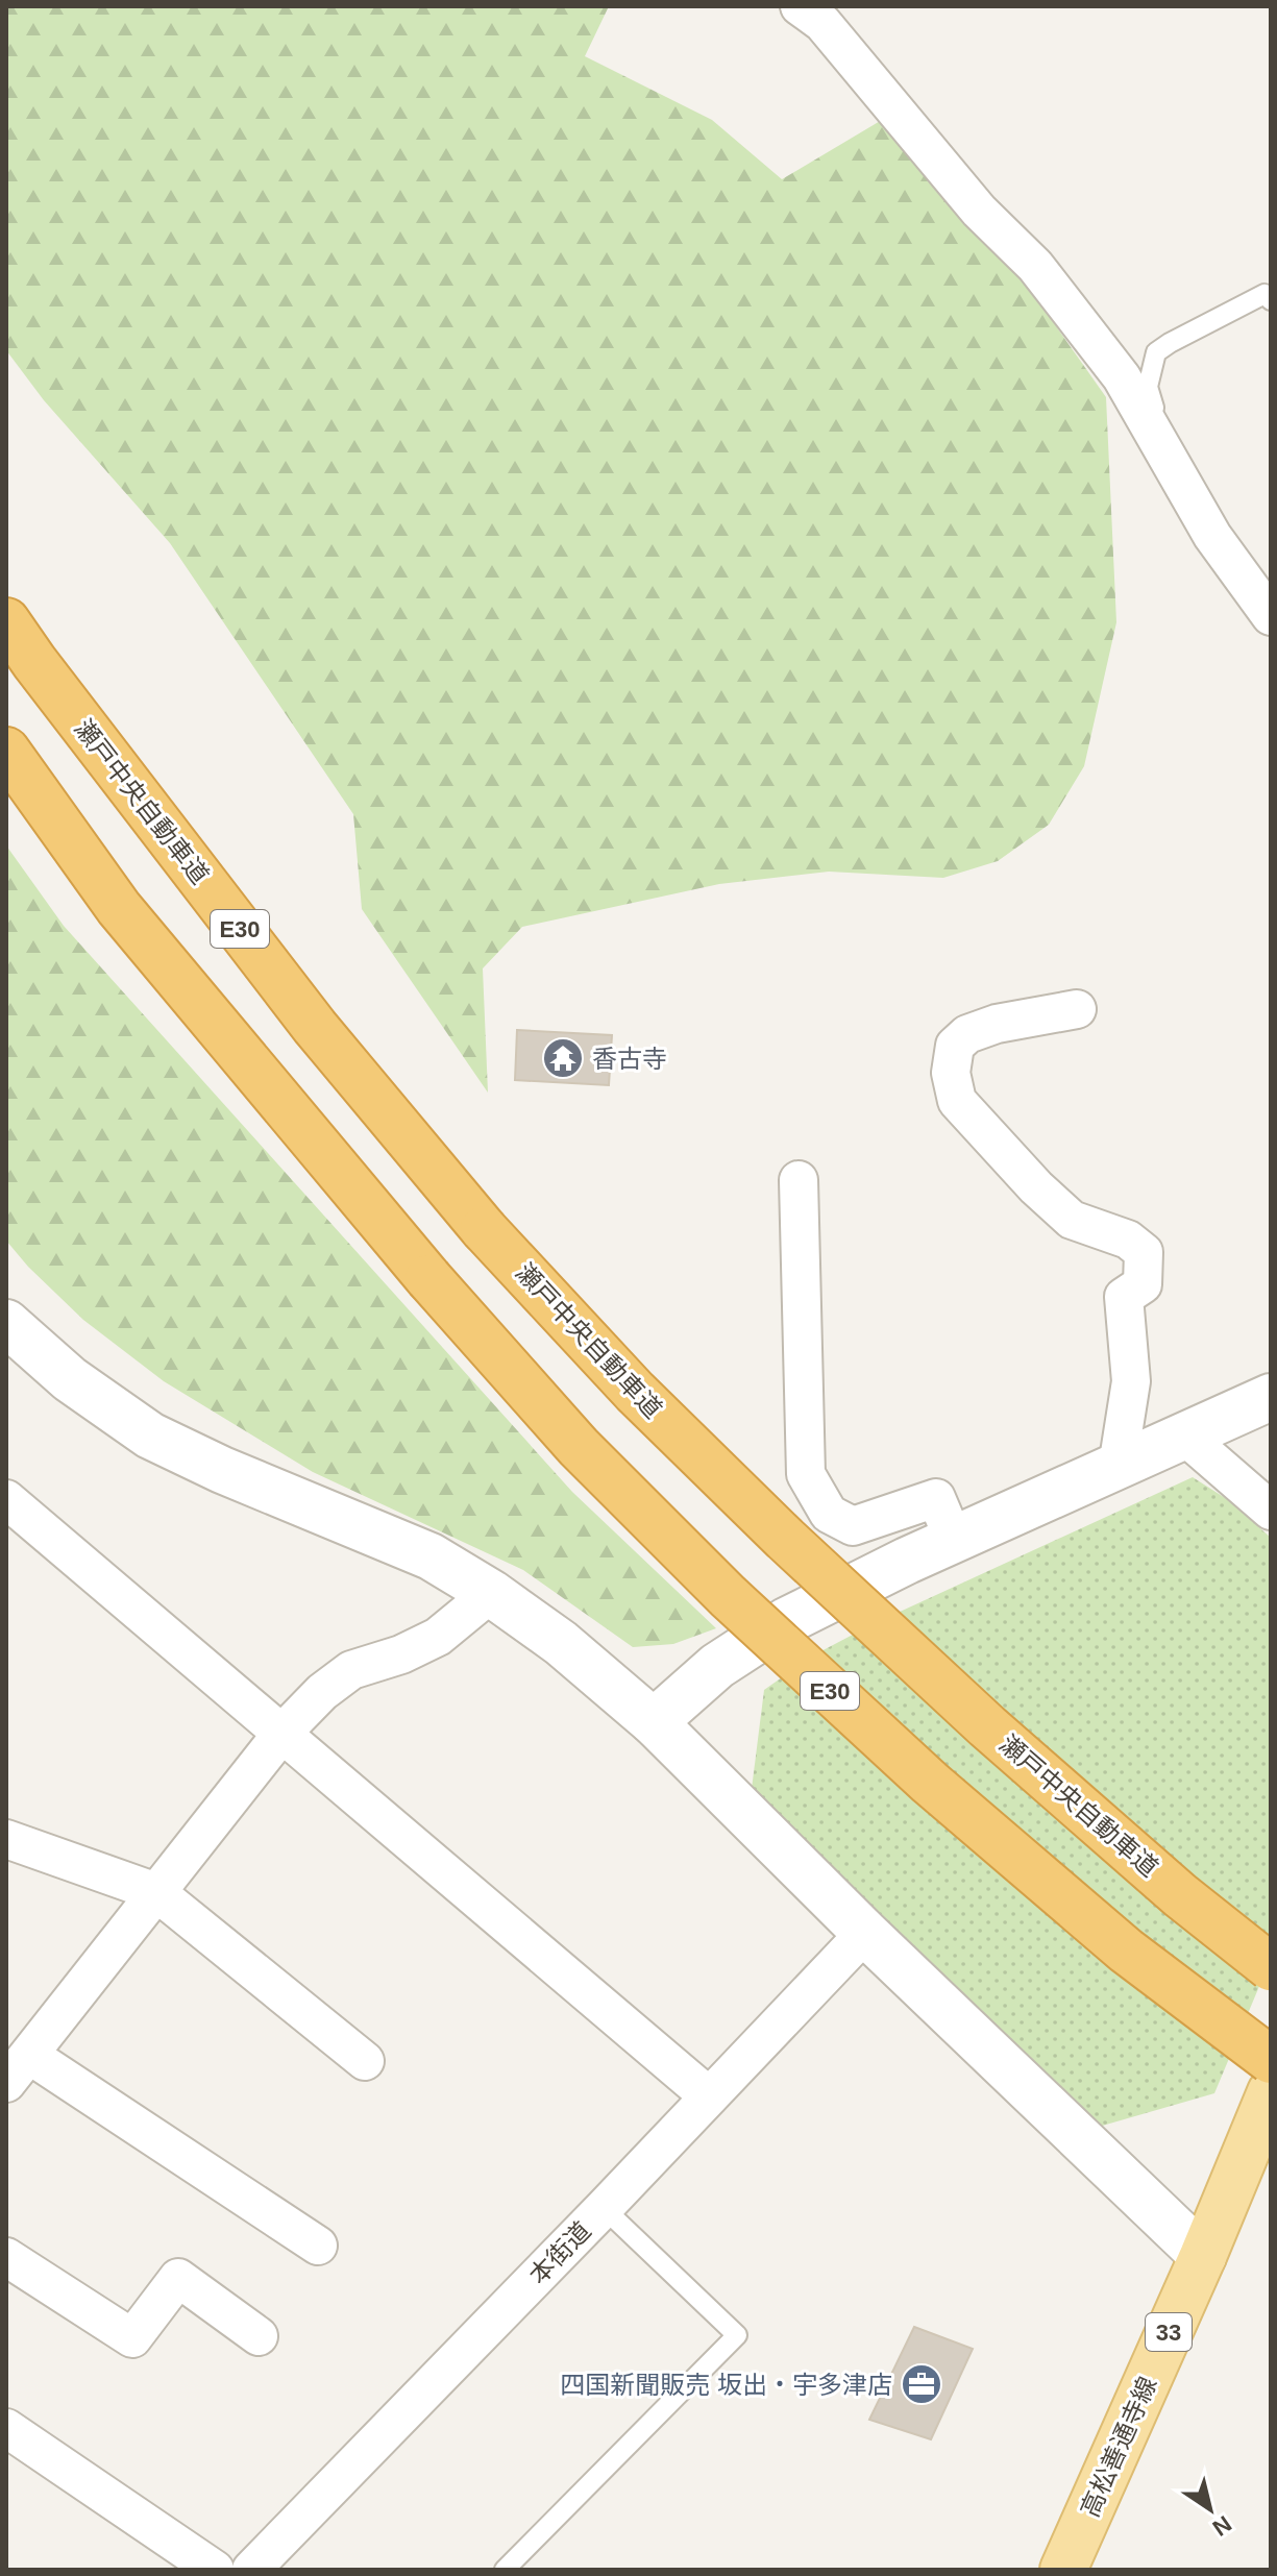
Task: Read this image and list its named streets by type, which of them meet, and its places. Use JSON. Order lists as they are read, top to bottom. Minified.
{"streets":{"highway":["瀬戸中央自動車道","E30"],"main road":["33","高松善通寺線"],"street":["本街道"]},"places":{"temple":["香古寺"],"office":["四国新聞販売 坂出・宇多津店"]},"north":"bottom right"}
